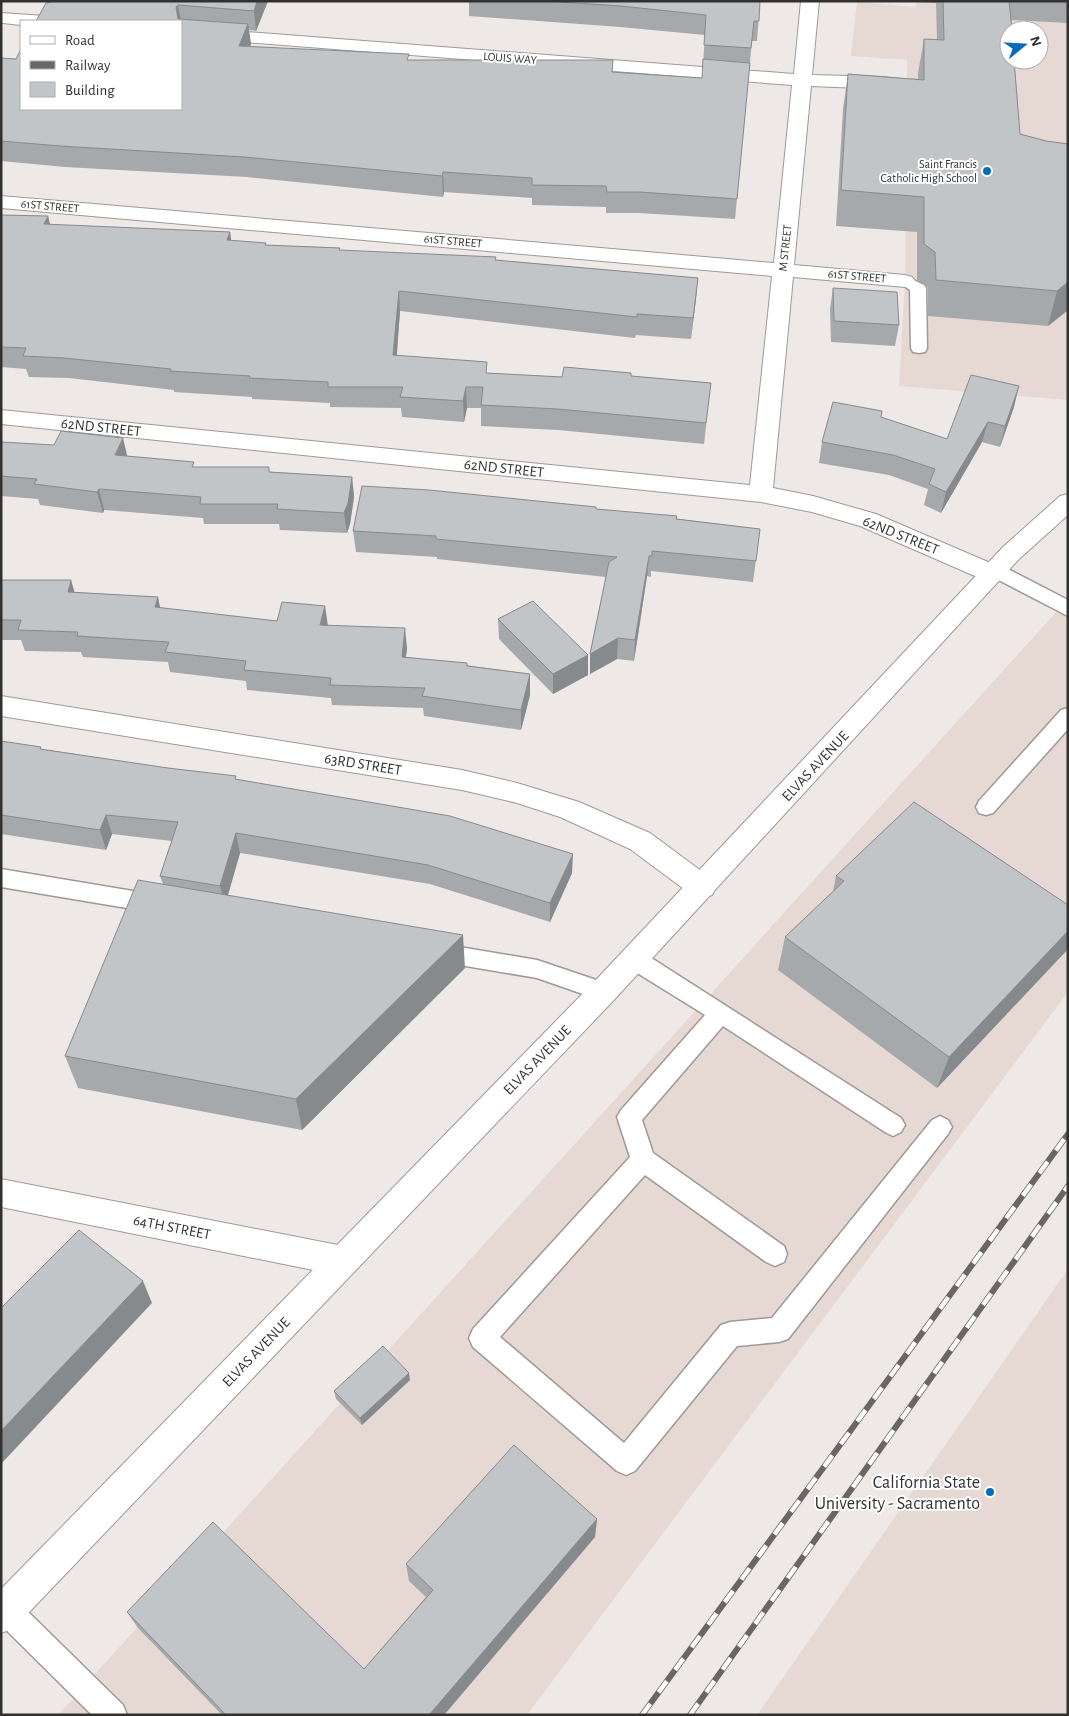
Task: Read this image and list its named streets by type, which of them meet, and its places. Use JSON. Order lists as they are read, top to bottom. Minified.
{"streets":{"street":["LOUIS WAY","61ST STREET","M STREET","62ND STREET","63RD STREET","ELVAS AVENUE","64TH STREET"]},"crossings":[["LOUIS WAY","M STREET"],["61ST STREET","M STREET"],["M STREET","62ND STREET"],["62ND STREET","ELVAS AVENUE"],["63RD STREET","ELVAS AVENUE"],["ELVAS AVENUE","64TH STREET"]],"places":["Saint Francis Catholic High School","California State University - Sacramento"],"legend":["Road","Railway","Building"],"north":"right"}
